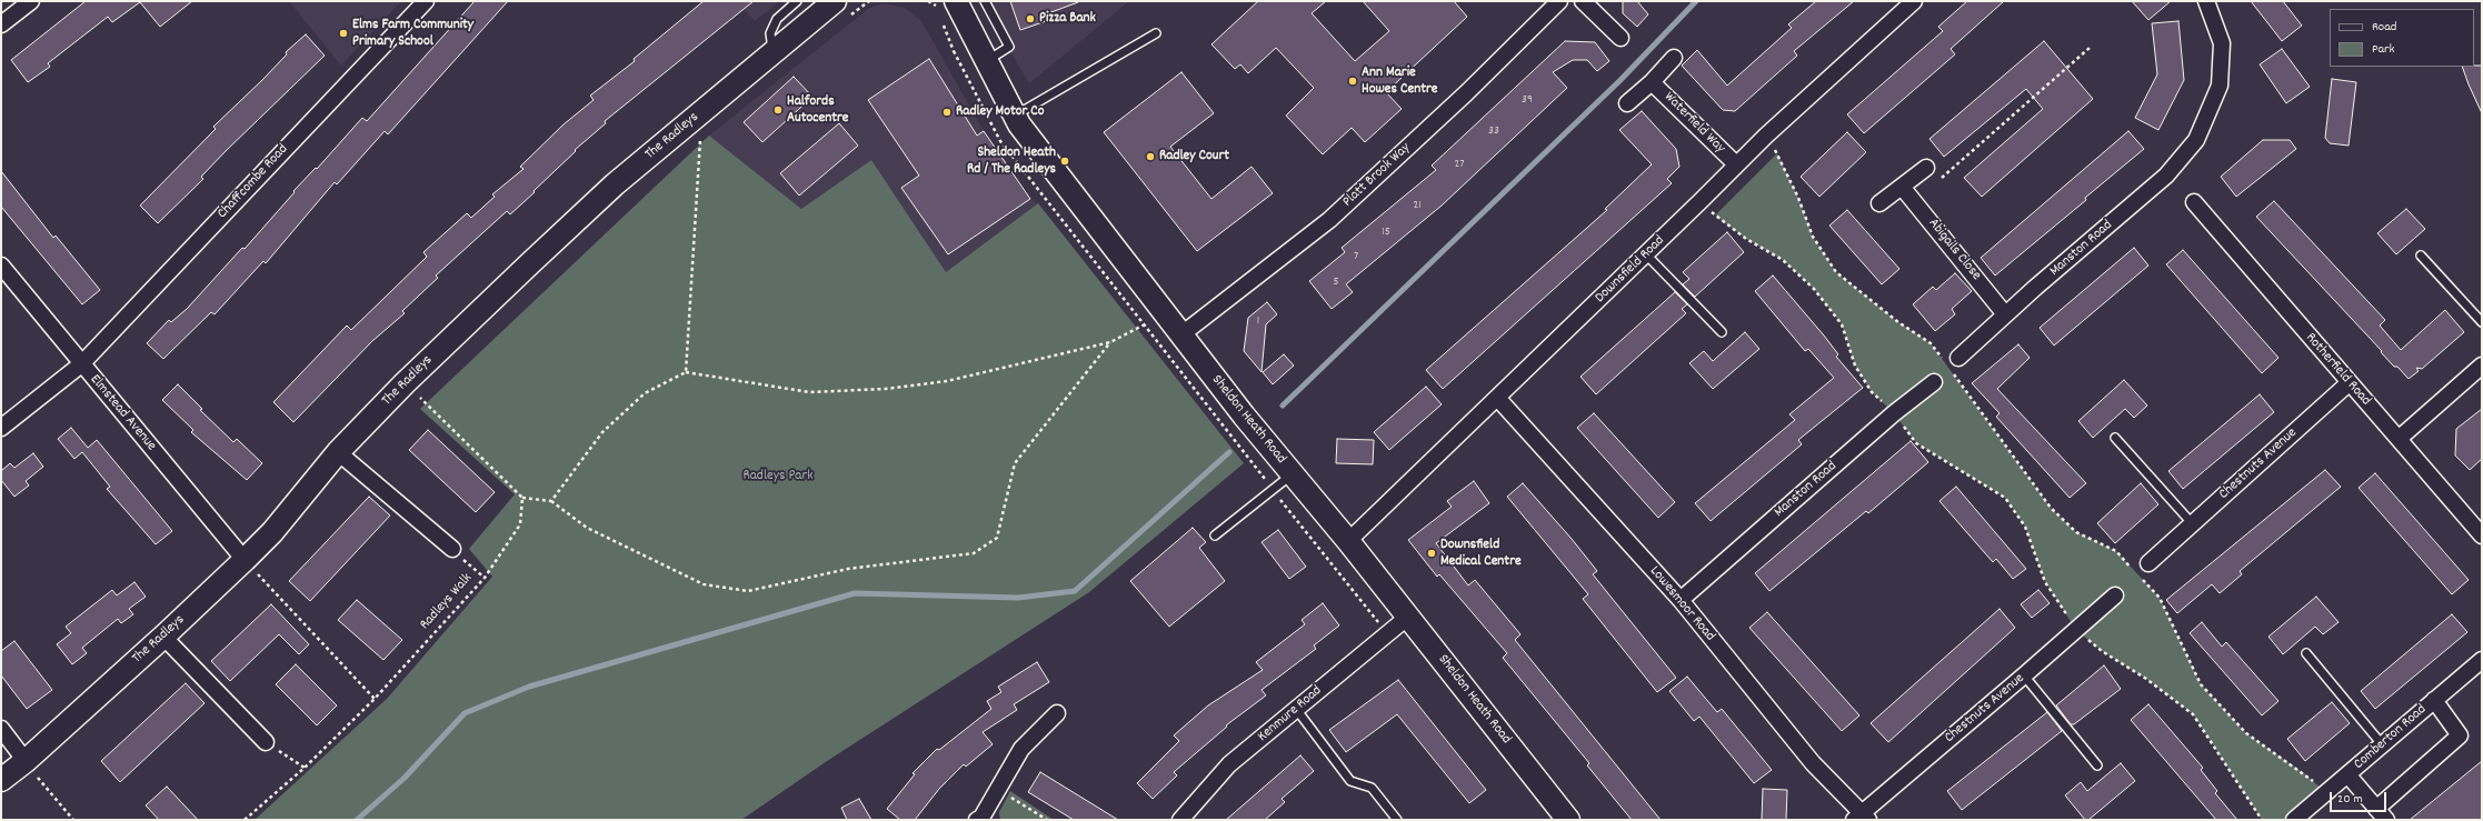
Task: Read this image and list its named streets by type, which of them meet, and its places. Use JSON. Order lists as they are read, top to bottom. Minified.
{"streets":{"street":["Waterfield Way","The Radleys","Platt Brook Way","Chaffcombe Road","Manston Road","Abigails Close","Downsfield Road","Rotherfield Road","Elmstead Avenue","Sheldon Heath Road","Chestnuts Avenue","Lowesmoor Road","Kenmure Road","Comberton Road"],"path":["Radleys Walk"]},"crossings":[["Waterfield Way","Downsfield Road"],["The Radleys","Elmstead Avenue"],["Platt Brook Way","Sheldon Heath Road"],["Chaffcombe Road","Elmstead Avenue"],["Manston Road","Abigails Close"],["Manston Road","Lowesmoor Road"],["Downsfield Road","Sheldon Heath Road"],["Downsfield Road","Lowesmoor Road"],["Rotherfield Road","Chestnuts Avenue"],["Sheldon Heath Road","Kenmure Road"],["Chestnuts Avenue","Lowesmoor Road"]],"parks":["Radleys Park"],"places":["Pizza Bank","Elms Farm Community Primary School","Ann Marie Howes Centre","Halfords Autocentre","Radley Motor Co","Radley Court","Sheldon Heath Rd / The Radleys","Downsfield Medical Centre"],"house_numbers":["39","33","27","21","15","7","5","1"],"legend":["Road","Park"],"scale_bar":"20 m"}
